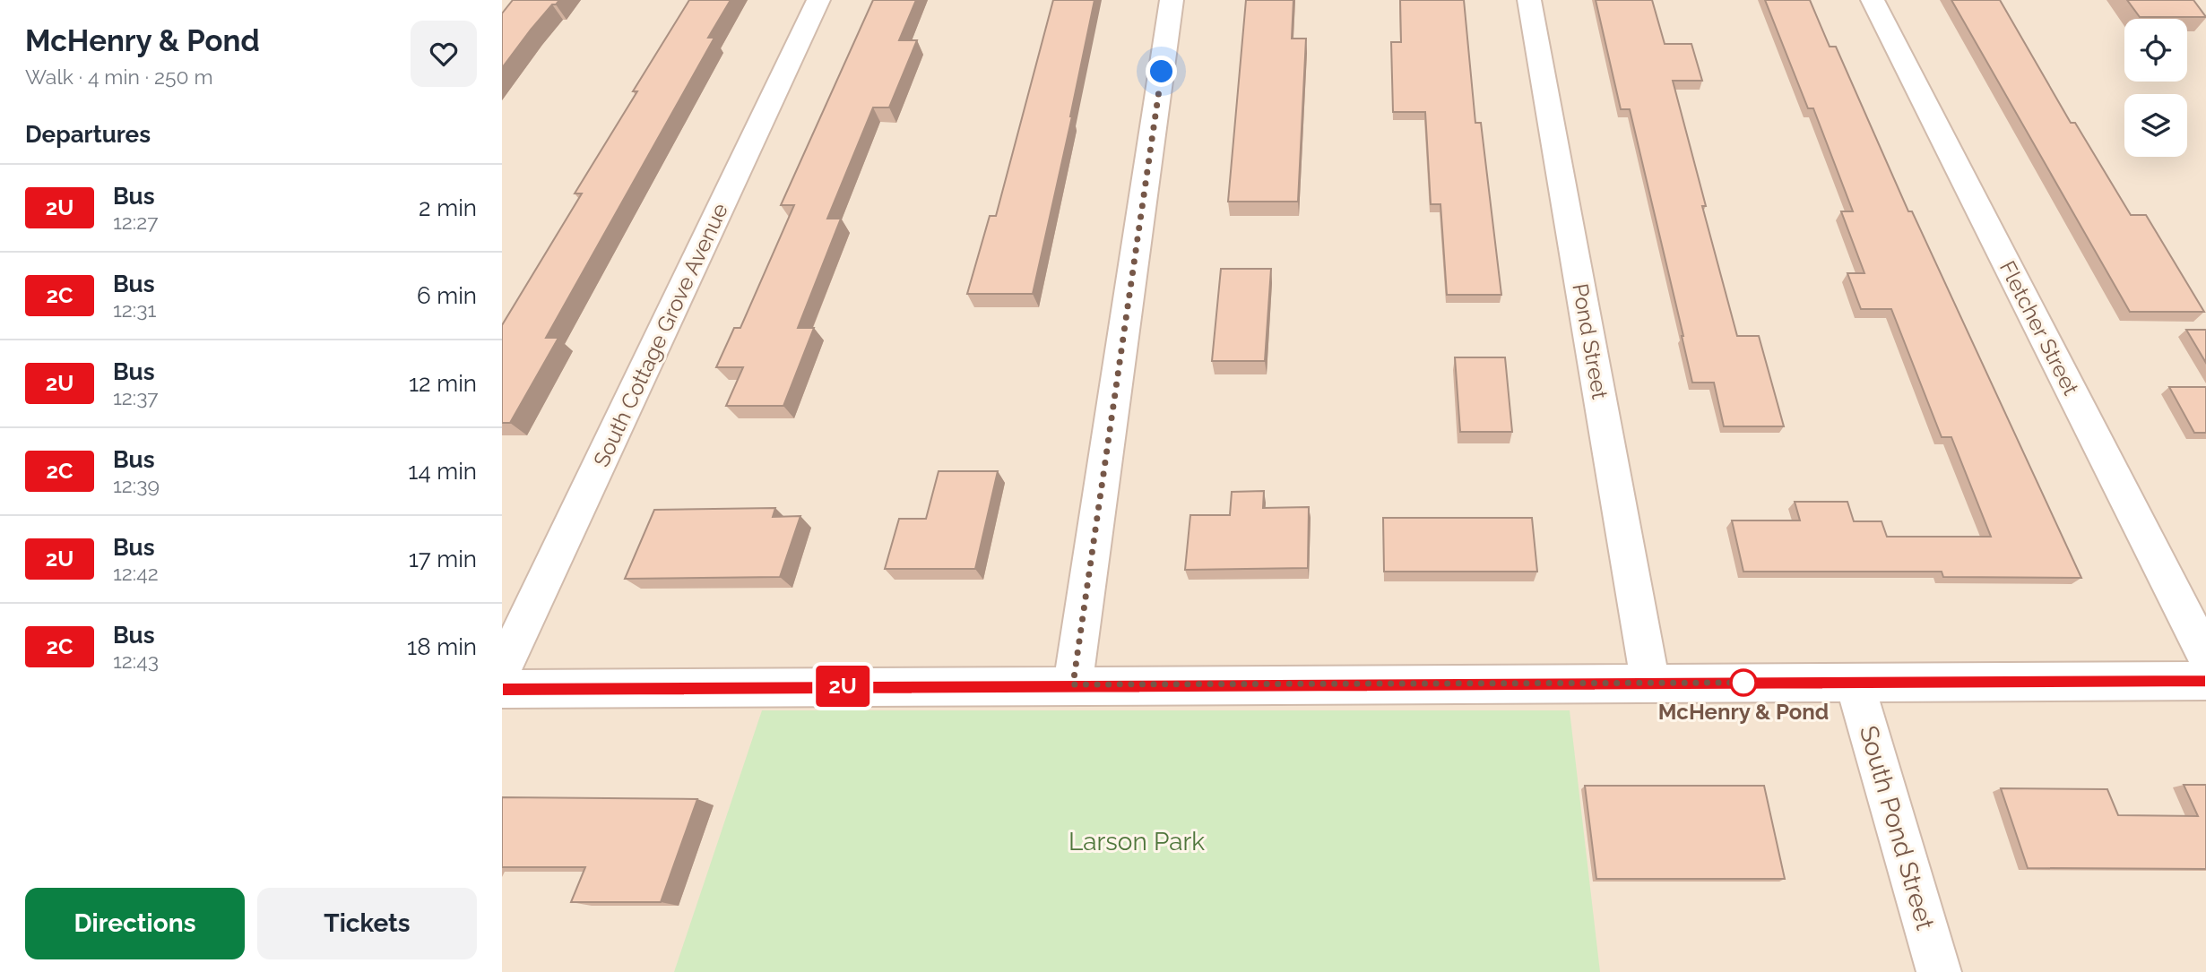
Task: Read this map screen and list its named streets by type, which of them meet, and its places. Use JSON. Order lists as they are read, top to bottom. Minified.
{"streets":{"street":["Fletcher Street","South Cottage Grove Avenue","Pond Street","South Pond Street"]},"parks":["Larson Park"],"places":["McHenry & Pond"],"lines":["bus line 2U"],"page":{"heading":[["McHenry & Pond","Walk · 4 min · 250 m"],"Departures"],"on_map":"2U","list":[{"mark":"2U","name":"Bus","note":"12:27","value":"2 min"},{"mark":"2C","name":"Bus","note":"12:31","value":"6 min"},{"mark":"2U","name":"Bus","note":"12:37","value":"12 min"},{"mark":"2C","name":"Bus","note":"12:39","value":"14 min"},{"mark":"2U","name":"Bus","note":"12:42","value":"17 min"},{"mark":"2C","name":"Bus","note":"12:43","value":"18 min"}],"buttons":["Directions","Tickets"]}}
